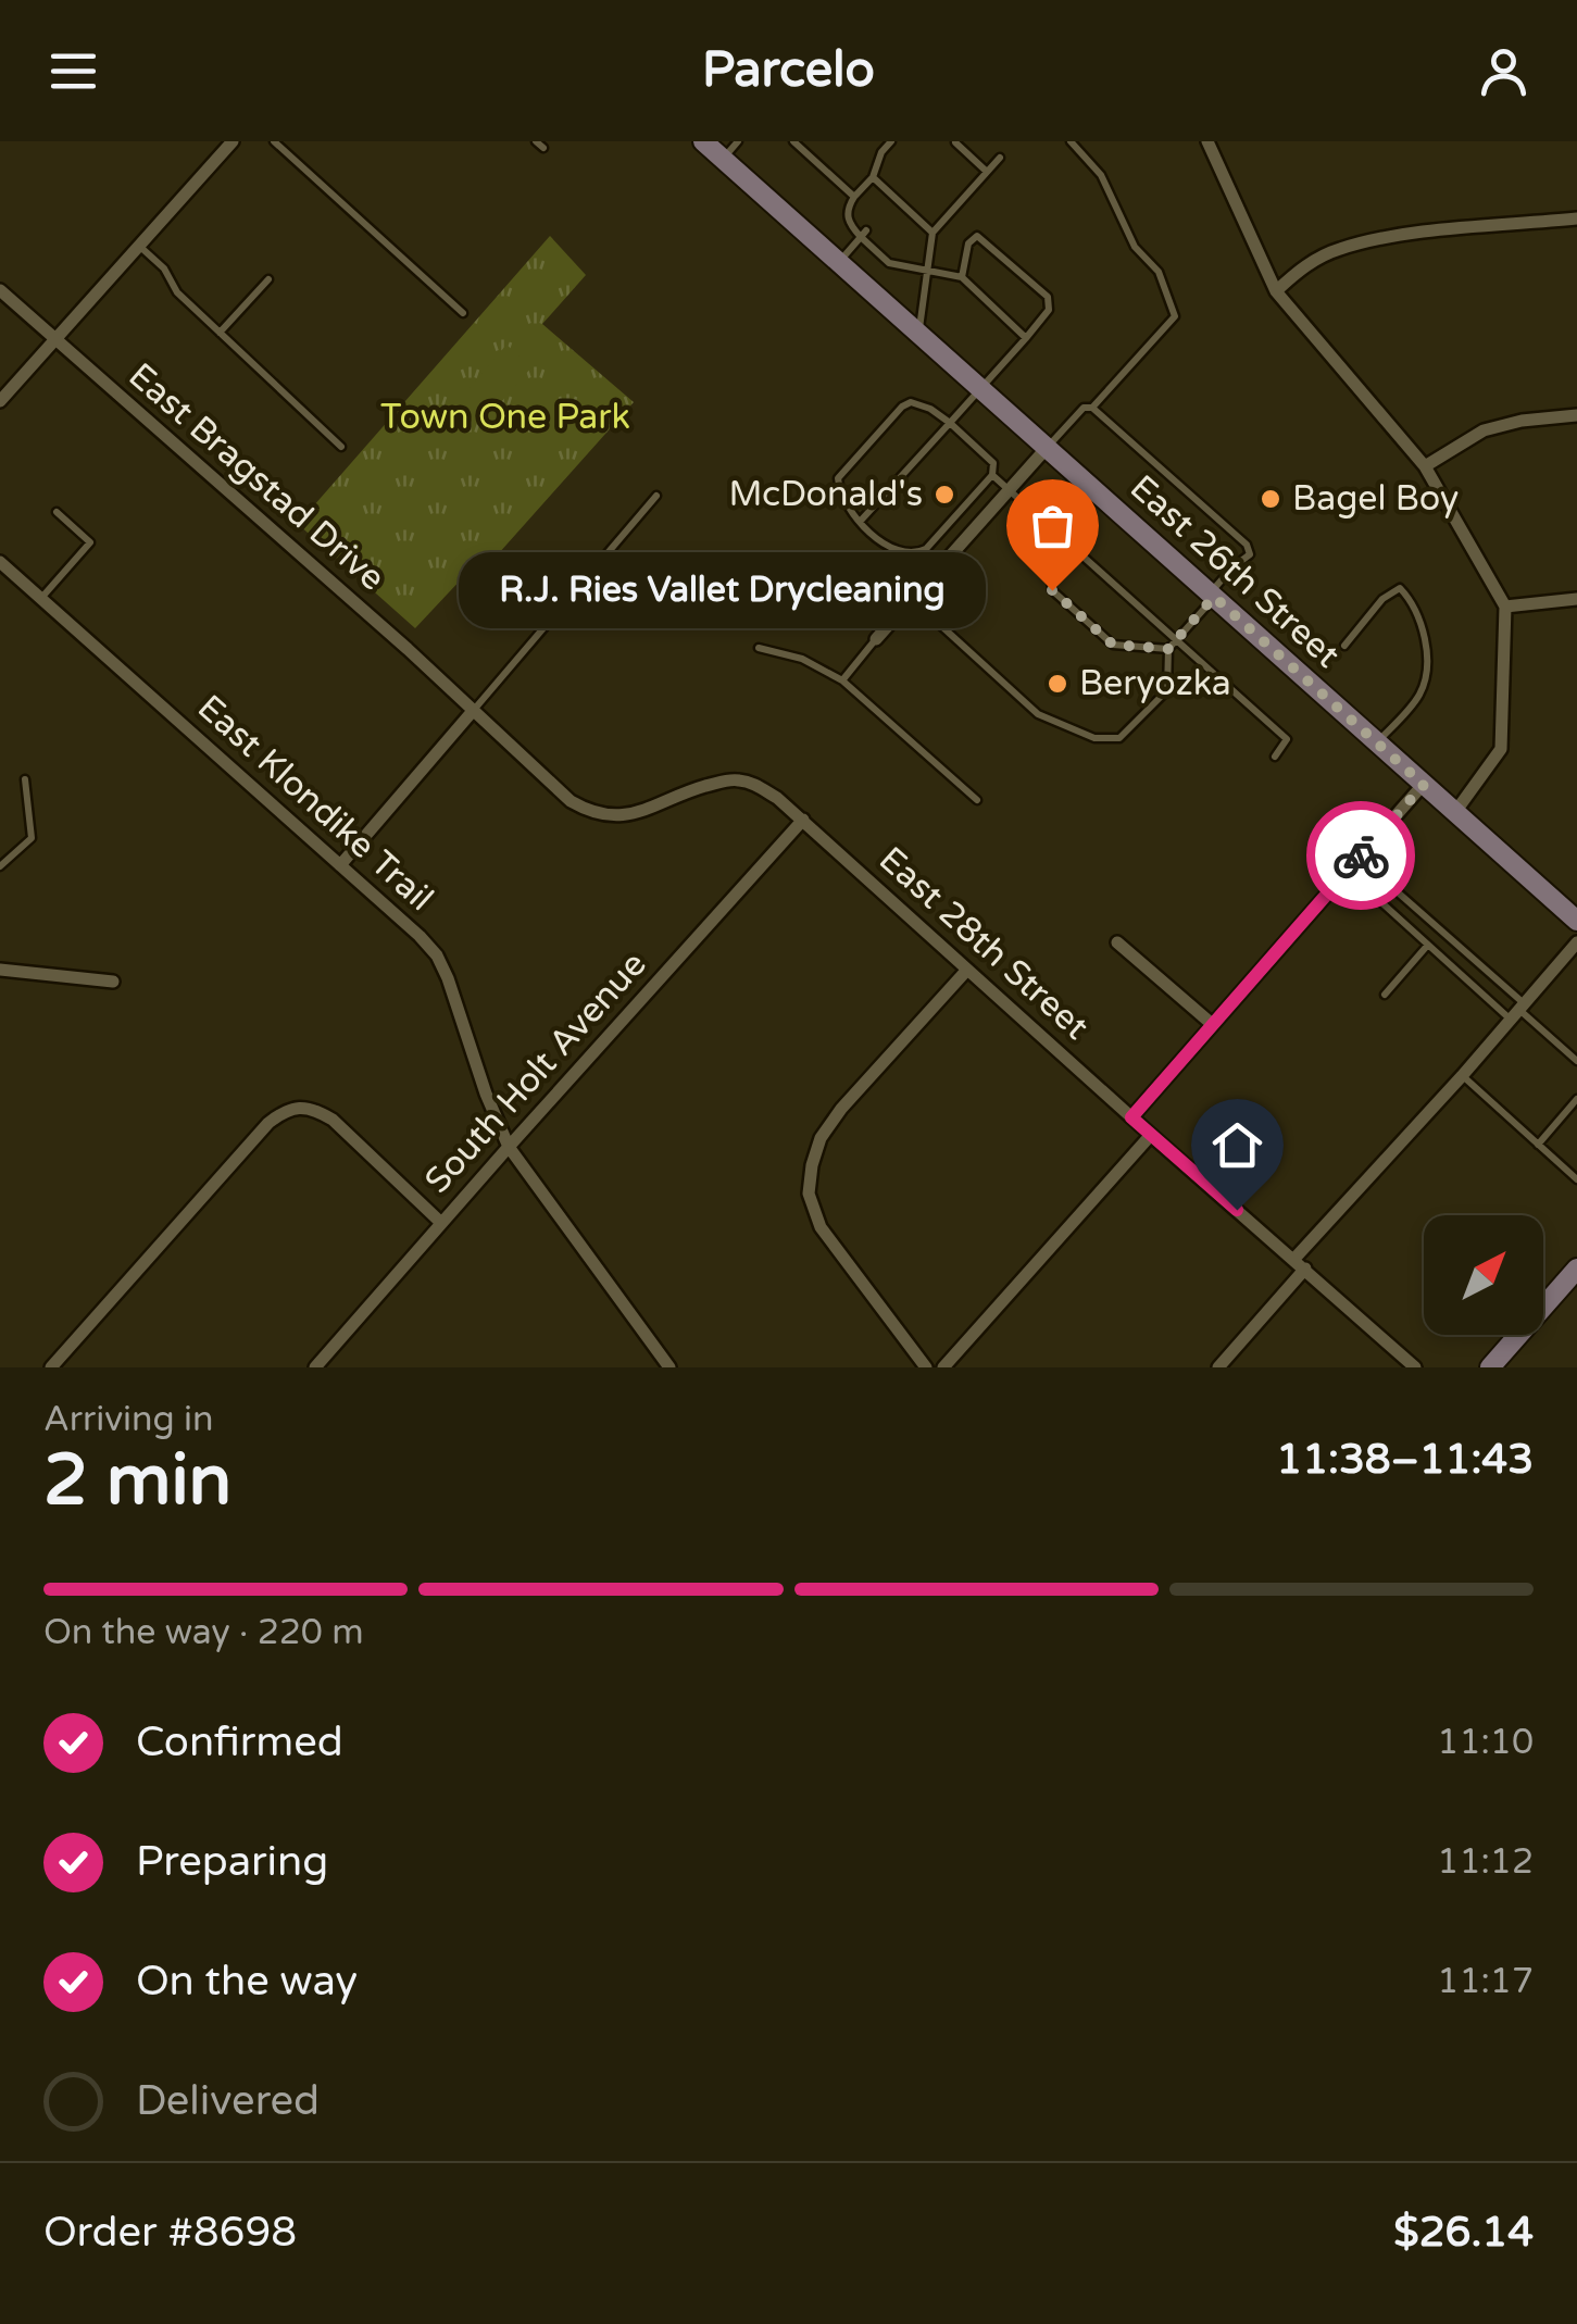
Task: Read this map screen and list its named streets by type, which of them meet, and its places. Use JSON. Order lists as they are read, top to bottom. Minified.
{"streets":{"main road":["East 26th Street"],"street":["East Bragstad Drive","East Klondike Trail","East 28th Street","South Holt Avenue"]},"crossings":[["East Bragstad Drive","East 28th Street"],["East Klondike Trail","South Holt Avenue"],["East 28th Street","South Holt Avenue"]],"parks":["Town One Park"],"places":["McDonald's","Bagel Boy","R.J. Ries Vallet Drycleaning","Beryozka"],"north":"top right","page":{"header":"Parcelo","bubble":"R.J. Ries Vallet Drycleaning","heading":["2 min","Arriving in","11:38–11:43"],"panel":["Order #8698","$26.14"],"bar":"On the way · 220 m","list":[["Confirmed","11:10"],["Preparing","11:12"],["On the way","11:17"],"Delivered"]}}
